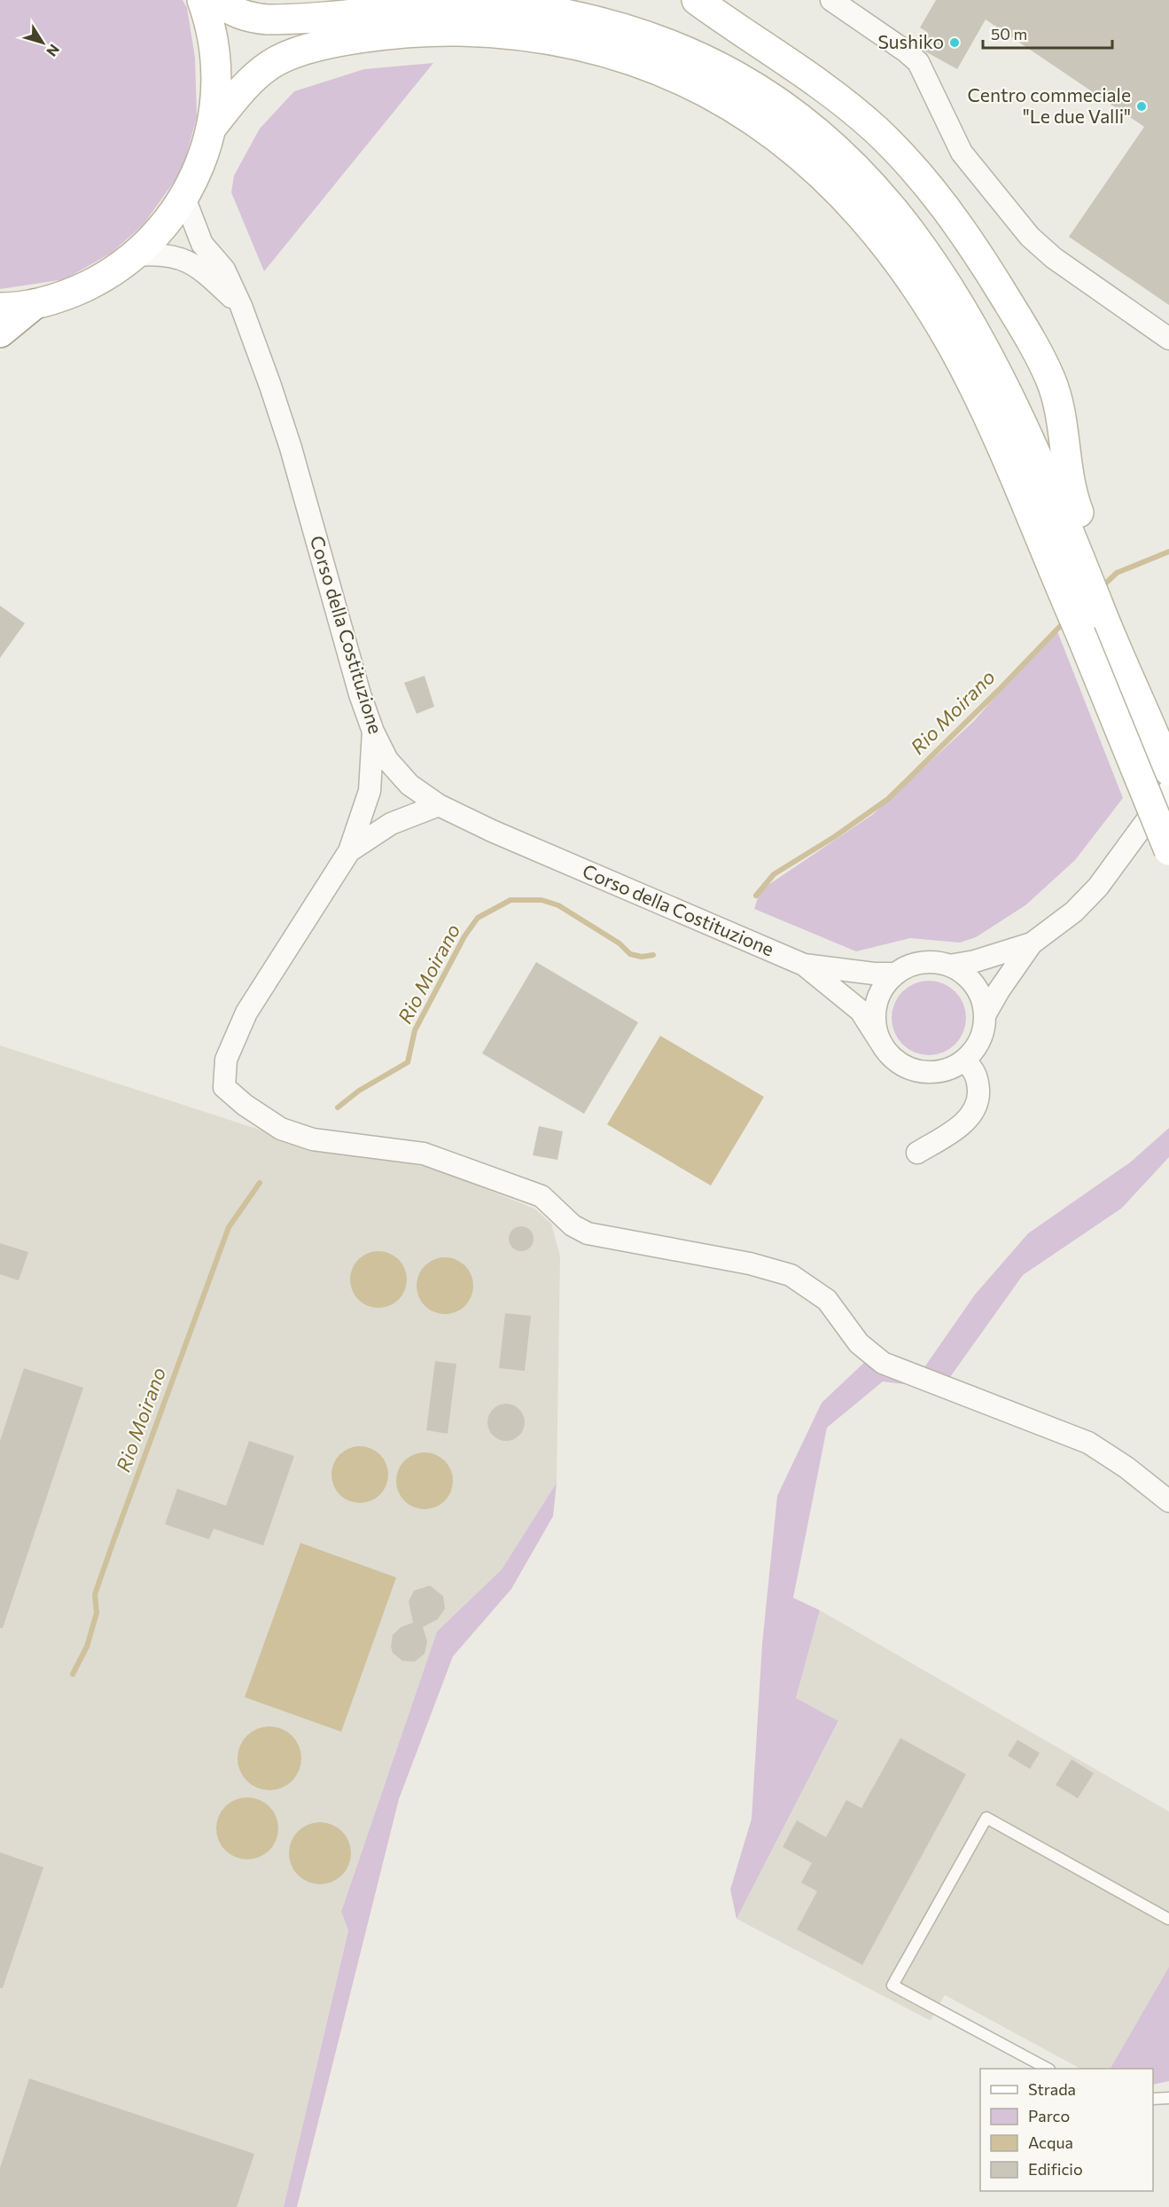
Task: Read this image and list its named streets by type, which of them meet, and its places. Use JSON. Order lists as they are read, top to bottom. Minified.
{"streets":{"street":["Corso della Costituzione"]},"water":["Rio Moirano"],"places":["Sushiko","Centro commeciale \"Le due Valli\""],"legend":["Strada","Parco","Acqua","Edificio"],"scale_bar":"50 m","north":"bottom right"}
